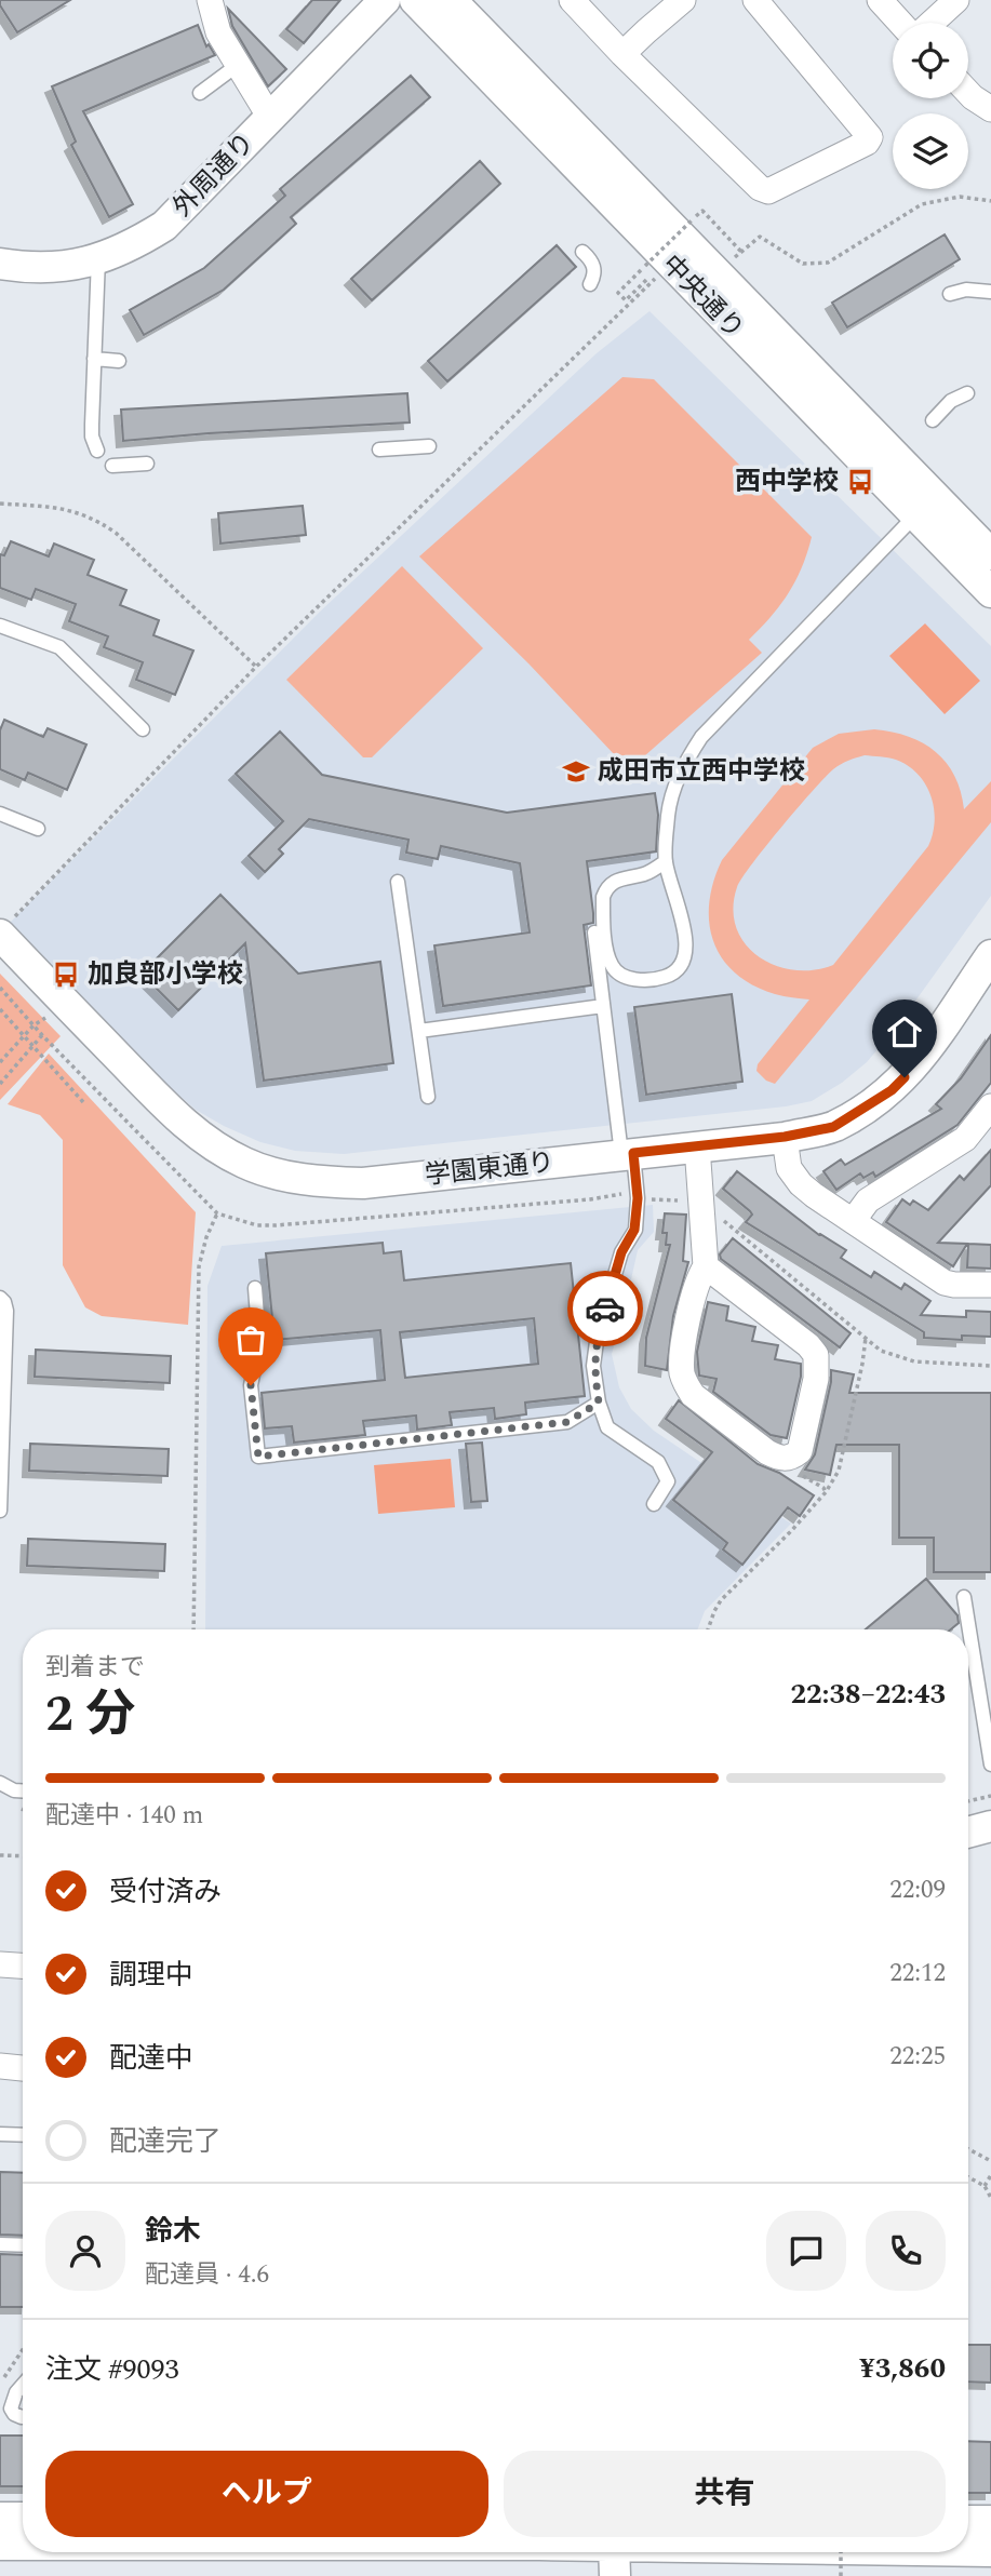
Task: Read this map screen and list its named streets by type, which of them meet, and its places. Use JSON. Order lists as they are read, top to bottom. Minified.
{"streets":{"street":["外周通り","中央通り","学園東通り"]},"places":{"bus stop":["西中学校","加良部小学校"],"school or university":["成田市立西中学校"]},"page":{"heading":["2 分","到着まで","22:38–22:43"],"panel":["鈴木","配達員 · 4.6","注文 #9093","¥3,860"],"bar":"配達中 · 140 m","list":[["受付済み","22:09"],["調理中","22:12"],["配達中","22:25"],"配達完了"],"buttons":["ヘルプ","共有"]}}
